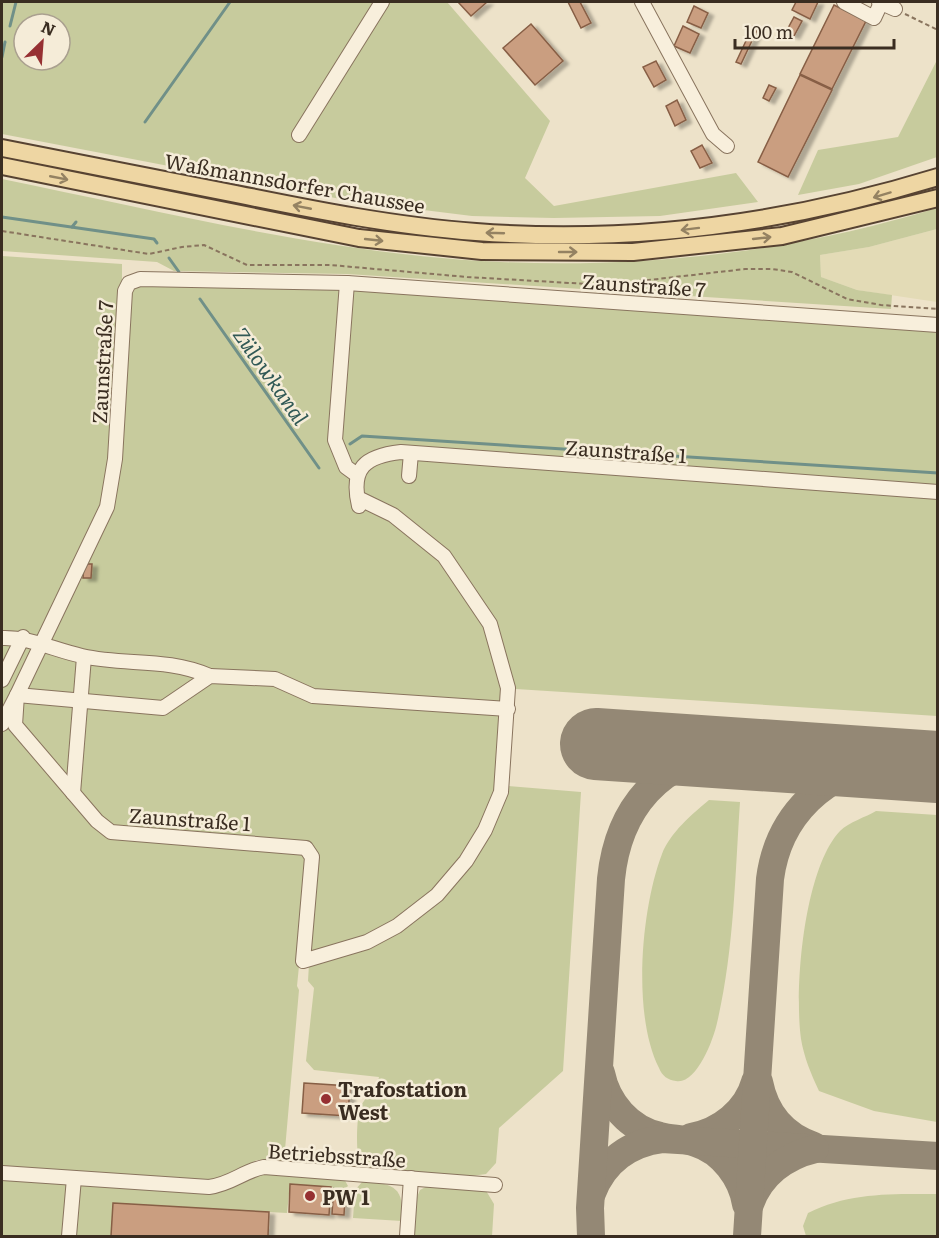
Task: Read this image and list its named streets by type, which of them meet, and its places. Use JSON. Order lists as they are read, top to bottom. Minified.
{"streets":{"main road":["Waßmannsdorfer Chaussee"],"street":["Zaunstraße 7","Zaunstraße 1","Betriebsstraße"]},"crossings":[["Zaunstraße 7","Zaunstraße 1"]],"water":["Zülowkanal"],"places":["Trafostation West","PW 1"],"scale_bar":"100 m","north":"top right"}
